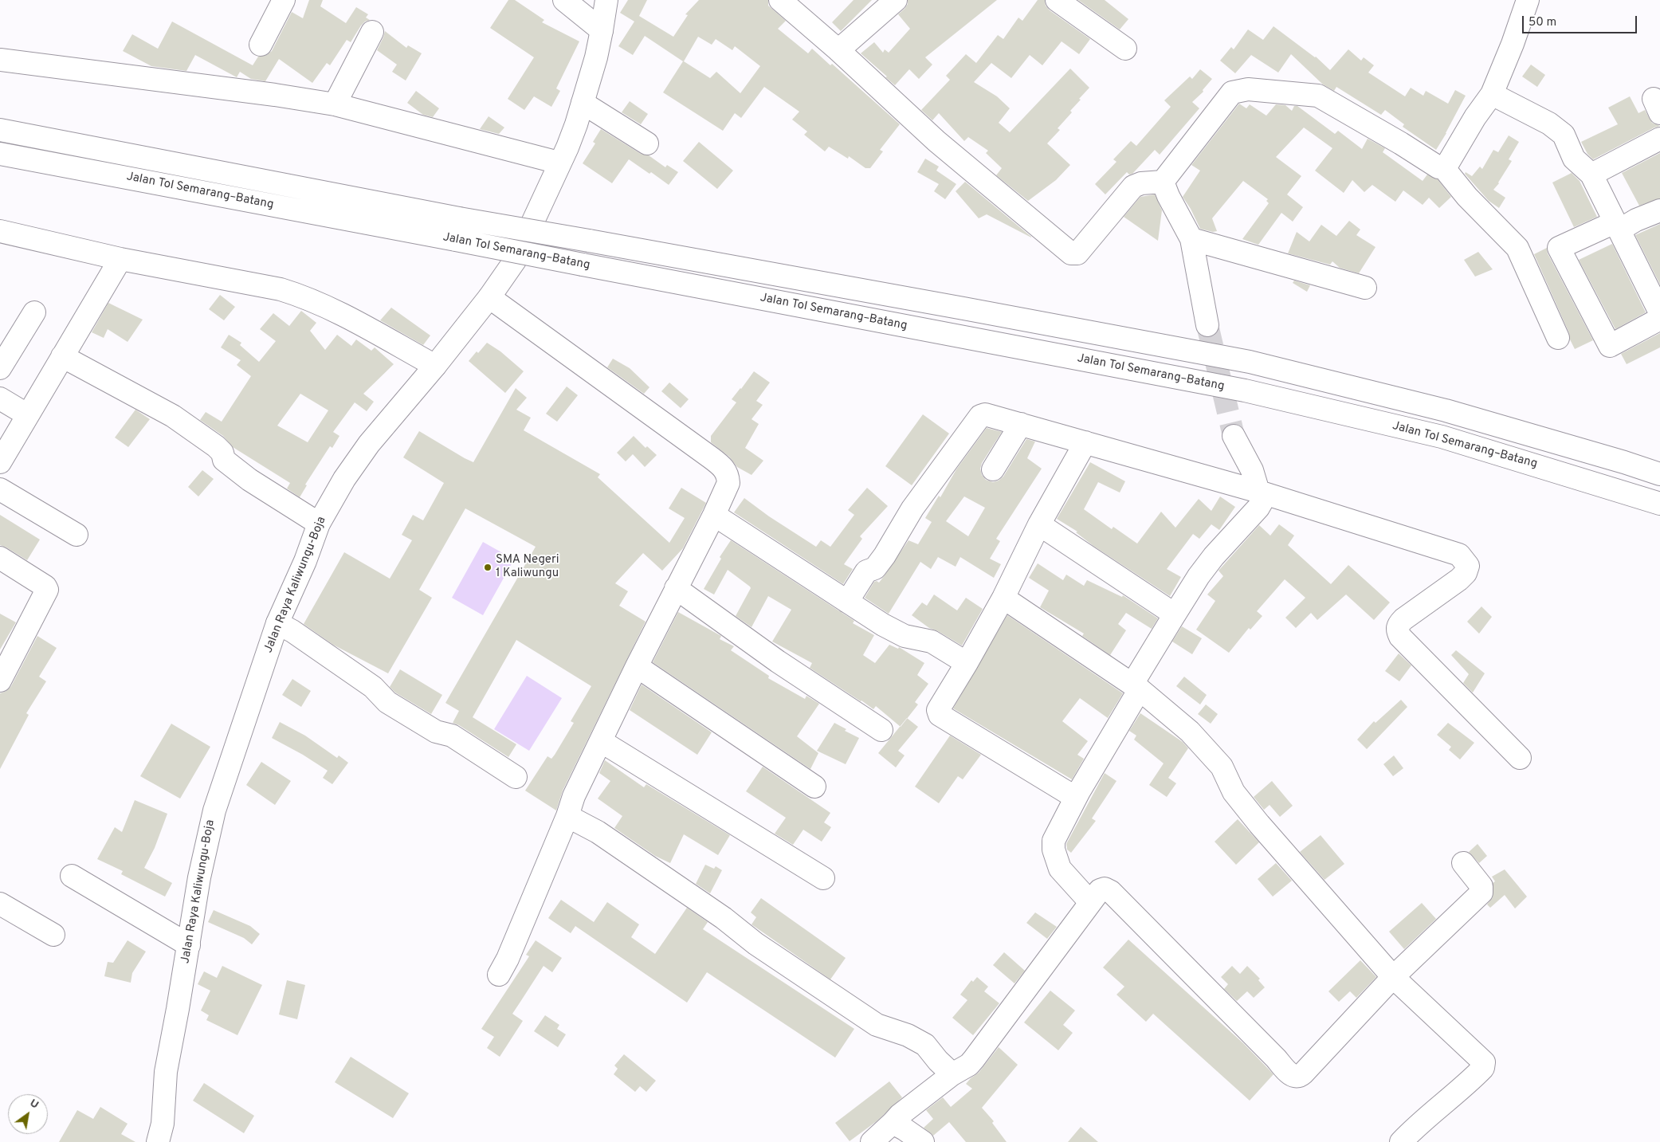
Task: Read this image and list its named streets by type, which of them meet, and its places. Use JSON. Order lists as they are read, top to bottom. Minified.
{"streets":{"main road":["Jalan Tol Semarang–Batang","Jalan Raya Kaliwungu-Boja"]},"places":["SMA Negeri 1 Kaliwungu"],"scale_bar":"50 m","north":"top right"}
